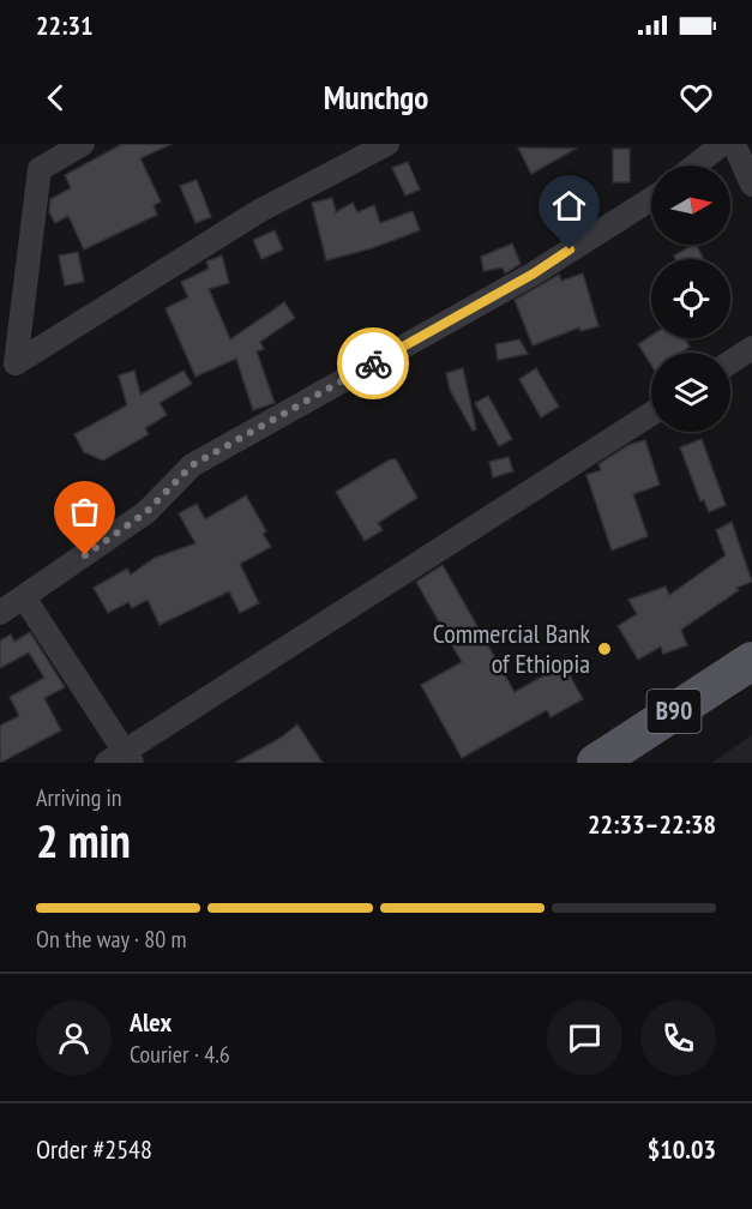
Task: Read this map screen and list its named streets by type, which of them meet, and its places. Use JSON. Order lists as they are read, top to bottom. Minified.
{"streets":{"main road":["B90"]},"places":["Commercial Bank of Ethiopia"],"north":"right","page":{"status":"22:31","header":"Munchgo","heading":["2 min","Arriving in","22:33–22:38"],"panel":["Alex","Courier · 4.6","Order #2548","$10.03"],"bar":"On the way · 80 m"}}
